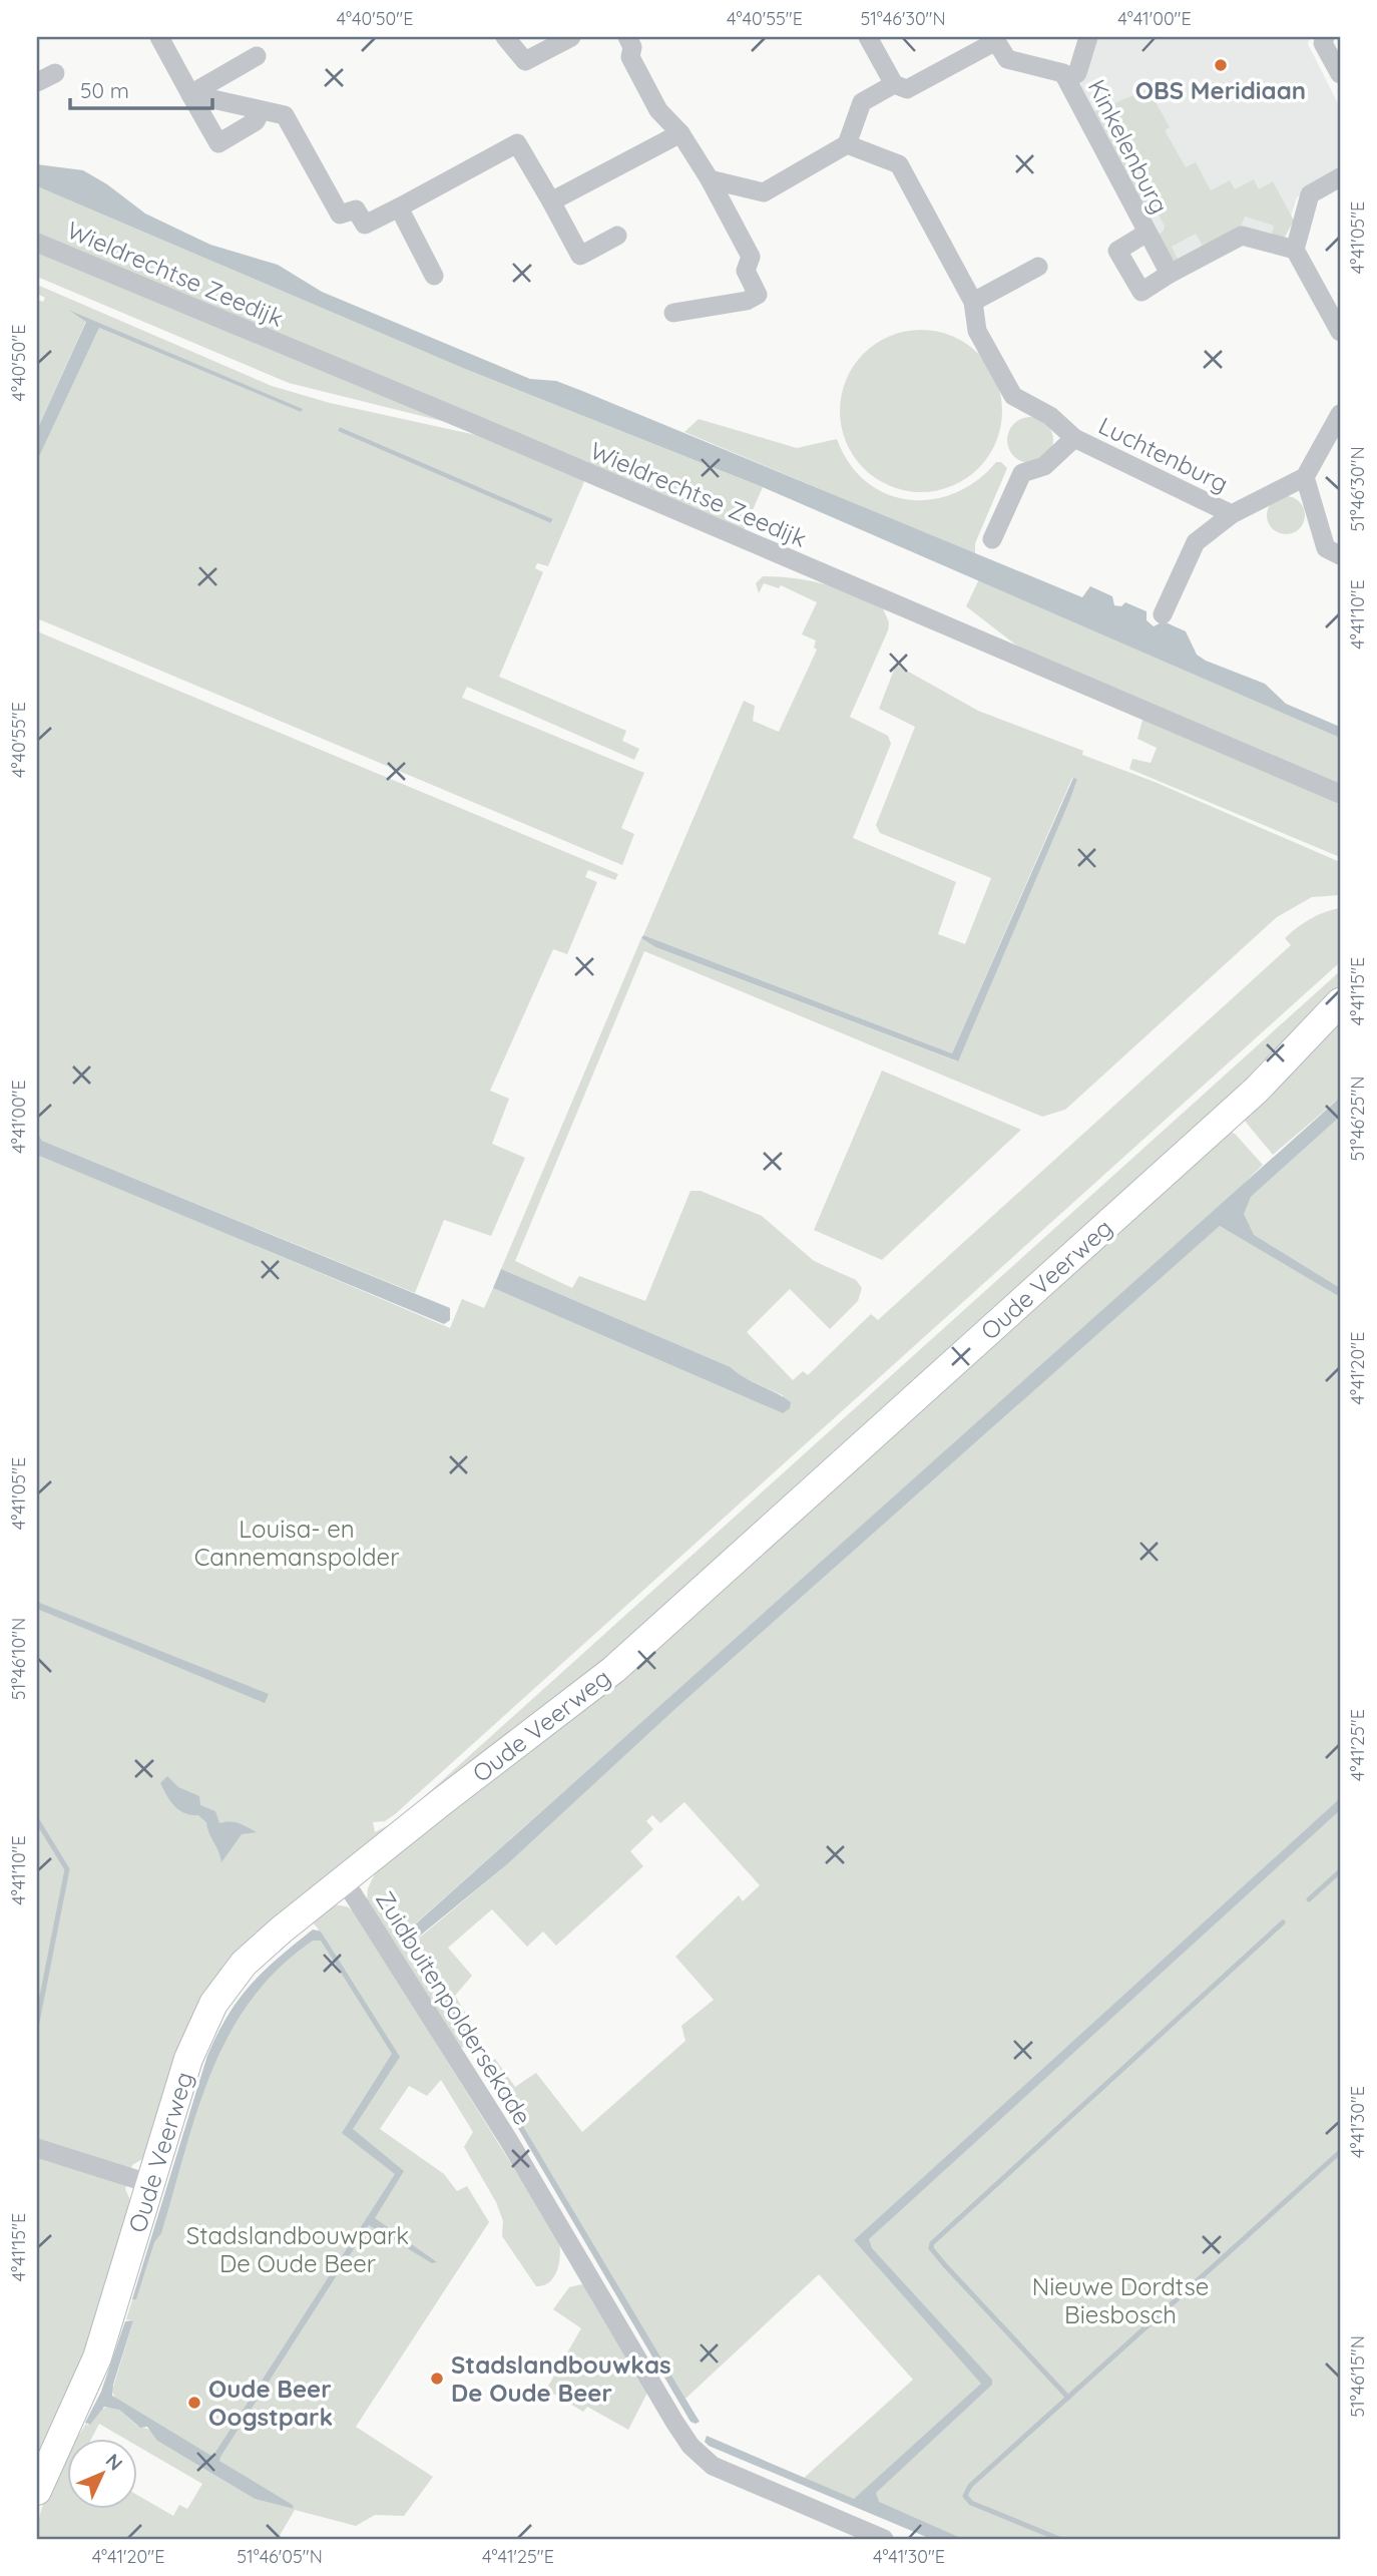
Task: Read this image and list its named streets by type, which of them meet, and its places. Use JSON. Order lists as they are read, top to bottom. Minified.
{"streets":{"street":["Kinkelenburg","Wieldrechtse Zeedijk","Luchtenburg","Oude Veerweg","Zuidbuitenpoldersekade"]},"crossings":[["Oude Veerweg","Zuidbuitenpoldersekade"]],"parks":["Louisa- en Cannemanspolder","Stadslandbouwpark De Oude Beer","Nieuwe Dordtse Biesbosch"],"places":["OBS Meridiaan","Stadslandbouwkas De Oude Beer","Oude Beer Oogstpark"],"scale_bar":"50 m","north":"top right","coordinates":["4°40'50\"E","4°40'55\"E","51°46'30\"N","4°41'00\"E","4°41'05\"E","4°41'10\"E","4°41'15\"E","51°46'25\"N","4°41'20\"E","51°46'10\"N","4°41'25\"E","4°41'30\"E","51°46'15\"N","51°46'05\"N"]}
